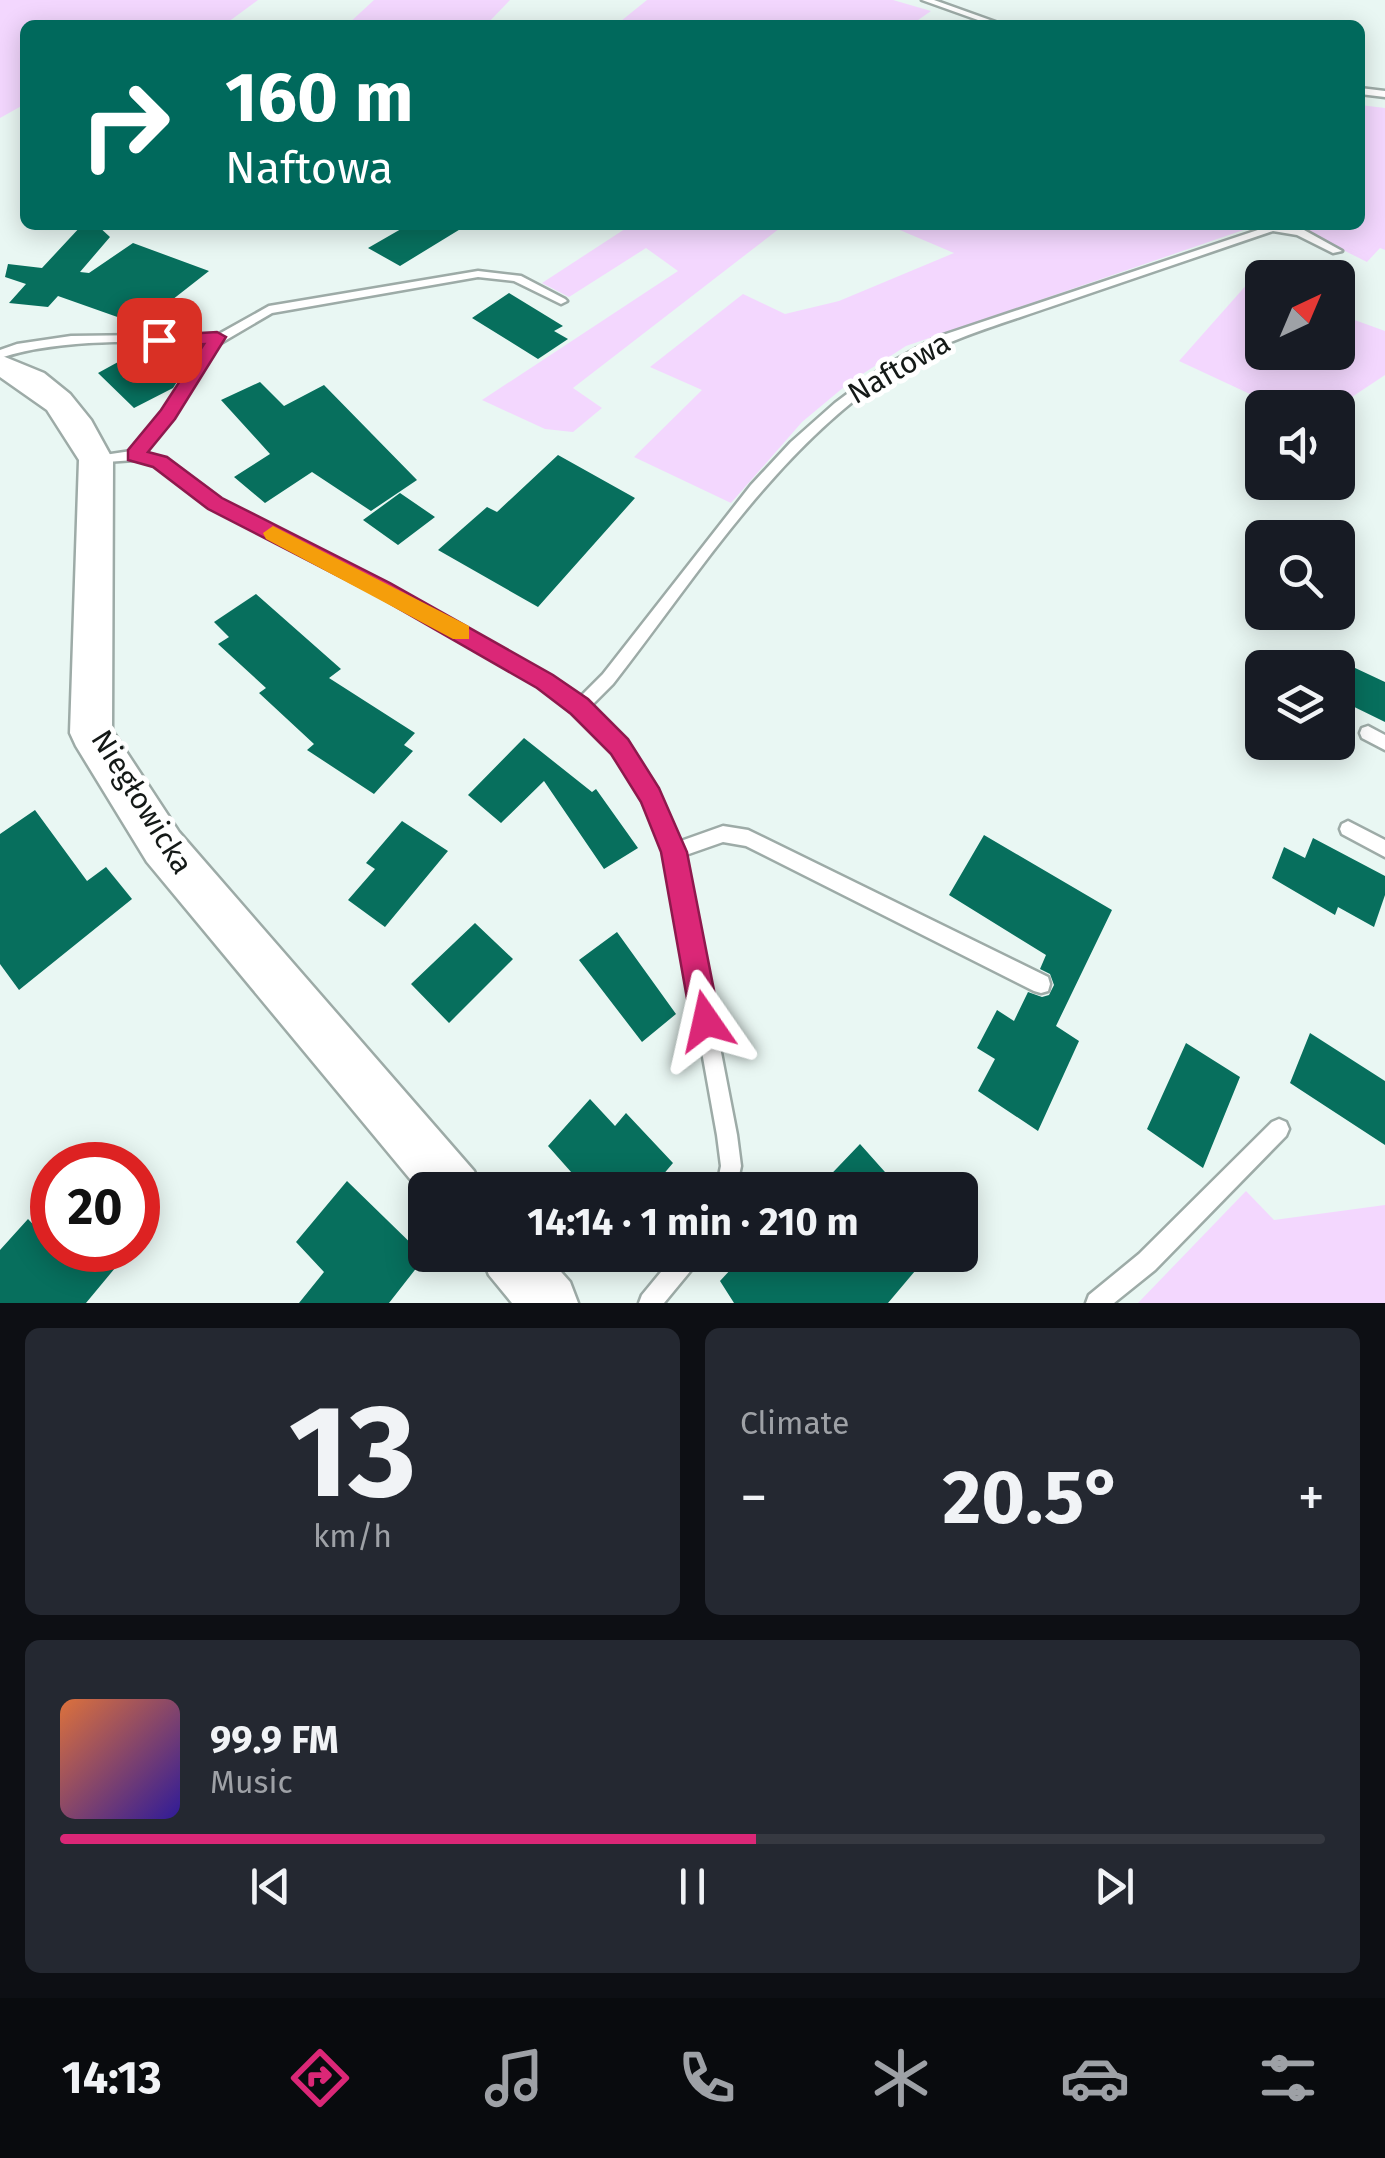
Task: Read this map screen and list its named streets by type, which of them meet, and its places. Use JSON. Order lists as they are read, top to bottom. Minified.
{"streets":{"street":["Niegłowicka"],"lane":["Naftowa"]},"north":"top right","page":{"turn":["160 m","Naftowa"],"limit":"20","trip":"14:14 · 1 min · 210 m","tile":[["13","km/h"],"Climate"],"heat":["−","20.5°","+"],"song":["99.9 FM","Music"],"tabs":"14:13"}}
